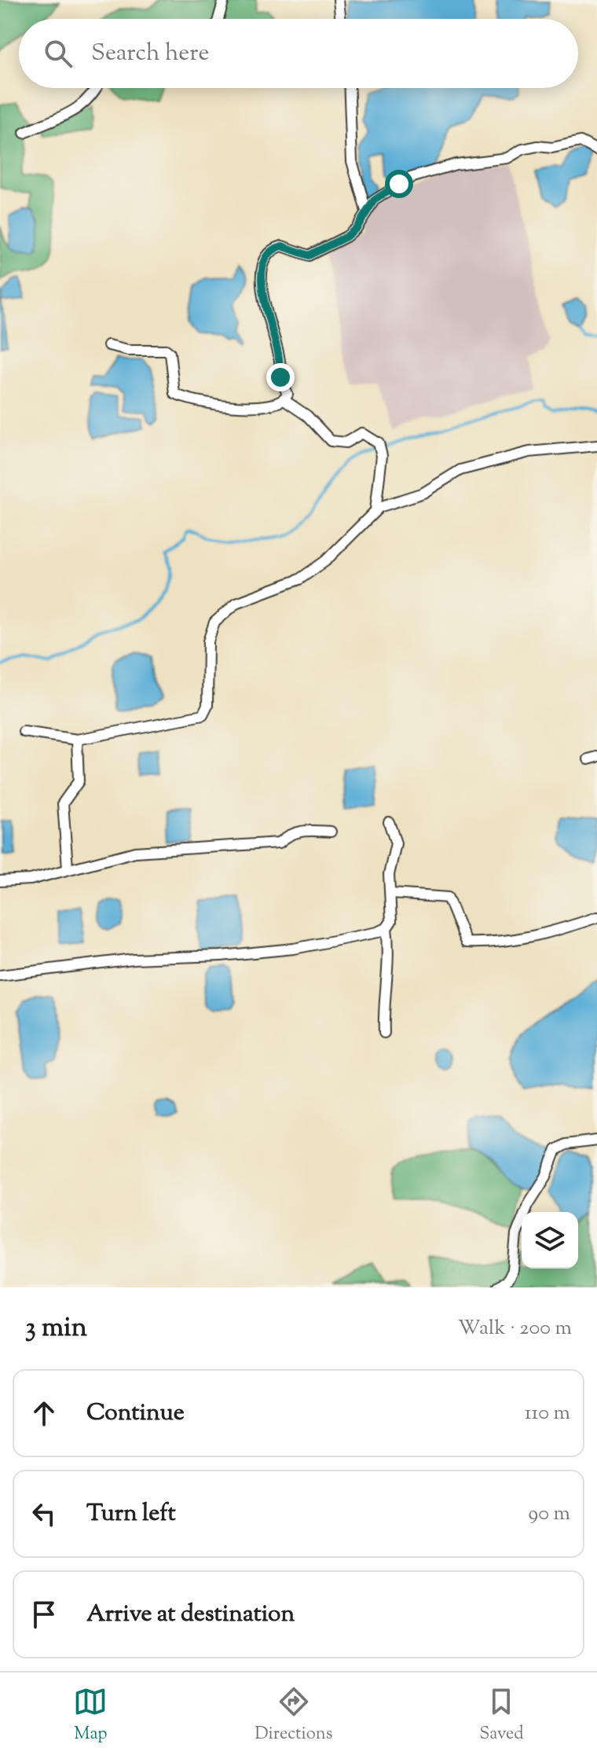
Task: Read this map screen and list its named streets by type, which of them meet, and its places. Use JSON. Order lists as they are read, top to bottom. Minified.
{"page":{"search":"Search here","heading":["3 min","Walk · 200 m"],"list":[["Continue","110 m"],["Turn left","90 m"],"Arrive at destination"],"nav":["Map","Directions","Saved"]}}
